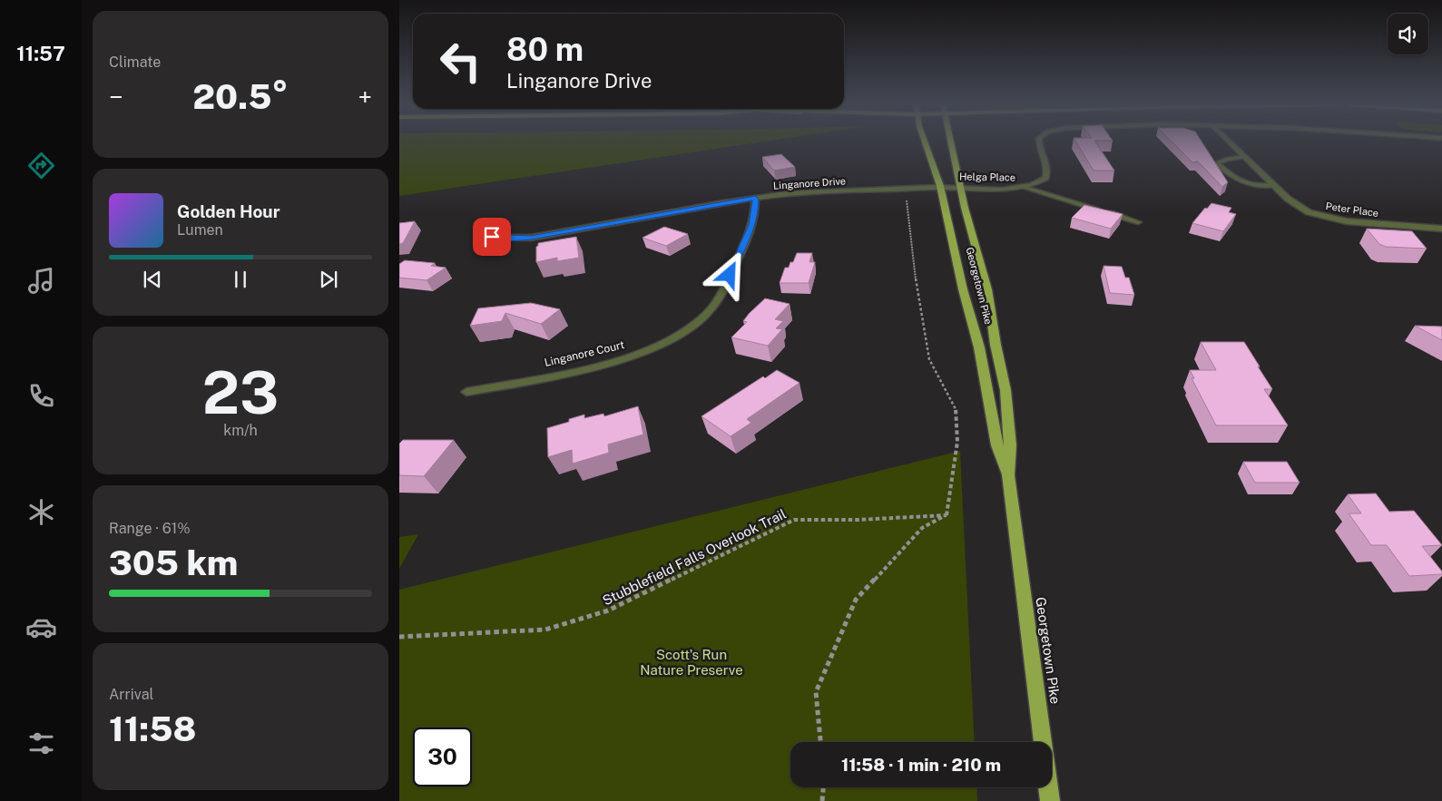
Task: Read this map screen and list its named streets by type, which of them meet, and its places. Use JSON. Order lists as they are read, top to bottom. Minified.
{"streets":{"main road":["Georgetown Pike"],"street":["Helga Place","Linganore Drive","Peter Place","Linganore Court"],"path":["Stubblefield Falls Overlook Trail"]},"crossings":[["Helga Place","Linganore Drive"],["Helga Place","Georgetown Pike"],["Linganore Drive","Georgetown Pike"],["Linganore Drive","Linganore Court"]],"parks":["Scott's Run Nature Preserve"],"page":{"tabs":"11:57","tile":["Climate",["23","km/h"],["Range · 61%","305 km"],["Arrival","11:58"]],"turn":["80 m","Linganore Drive"],"heat":["−","20.5°","+"],"song":["Golden Hour","Lumen"],"limit":"30","trip":"11:58 · 1 min · 210 m"}}
